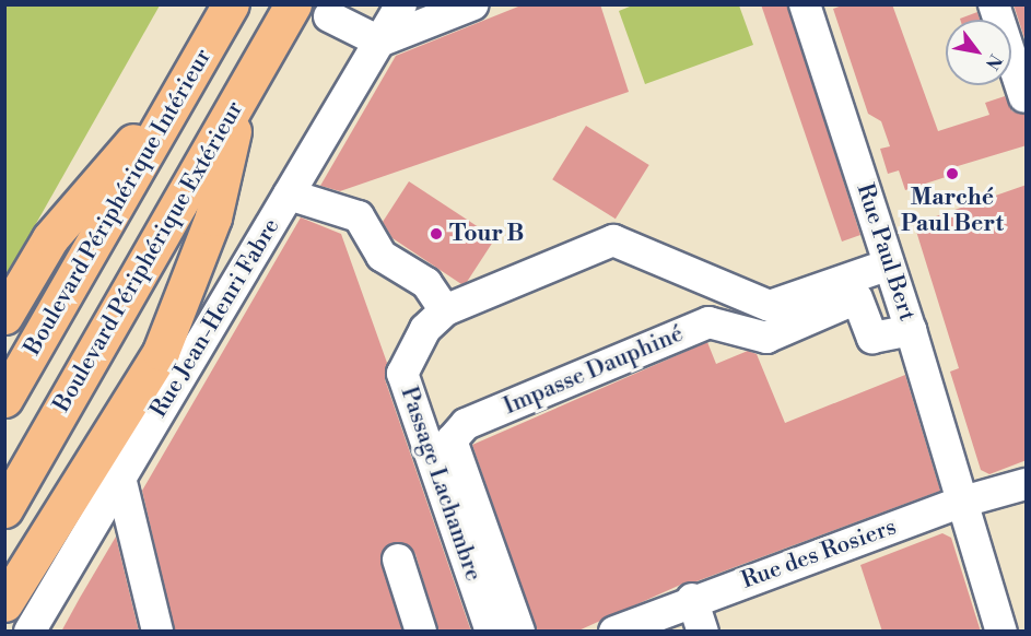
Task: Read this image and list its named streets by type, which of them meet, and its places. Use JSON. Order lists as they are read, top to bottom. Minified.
{"streets":{"highway":["Boulevard Périphérique Intérieur","Boulevard Périphérique Extérieur"],"street":["Rue Paul Bert","Rue Jean-Henri Fabre","Impasse Dauphiné","Passage Lachambre","Rue des Rosiers"]},"crossings":[["Rue Paul Bert","Impasse Dauphiné"],["Rue Paul Bert","Rue des Rosiers"]],"places":["Marché Paul Bert","Tour B"],"north":"bottom right"}
